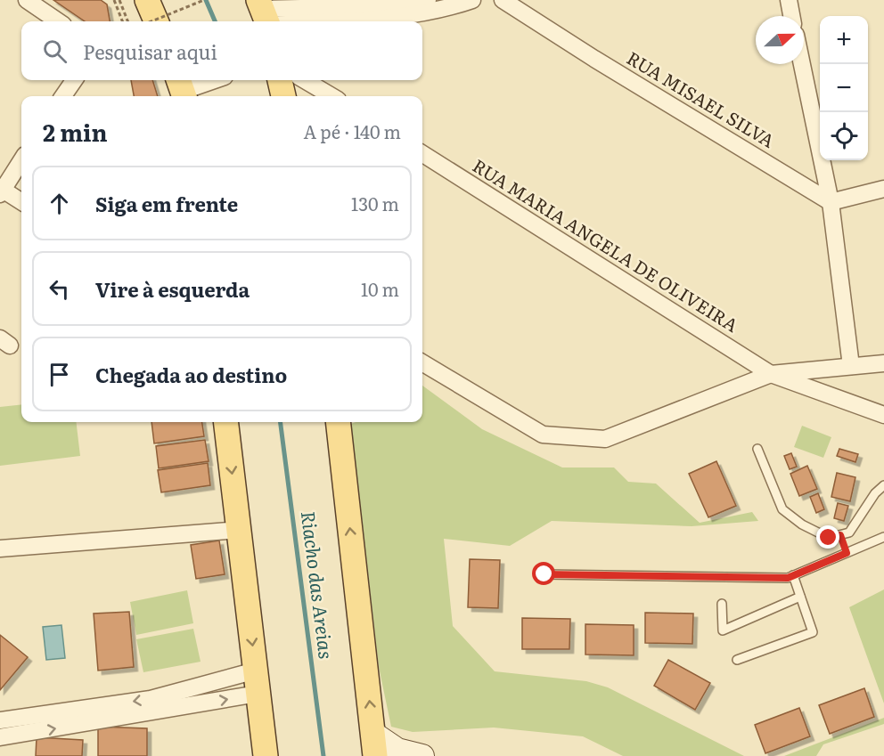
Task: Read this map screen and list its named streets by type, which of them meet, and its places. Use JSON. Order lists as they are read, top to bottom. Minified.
{"streets":{"street":["RUA MISAEL SILVA","RUA MARIA ANGELA DE OLIVEIRA"]},"water":["Riacho das Areias"],"north":"right","page":{"map_buttons":["+","−"],"search":"Pesquisar aqui","heading":["2 min","A pé · 140 m"],"list":[["Siga em frente","130 m"],["Vire à esquerda","10 m"],"Chegada ao destino"]}}
